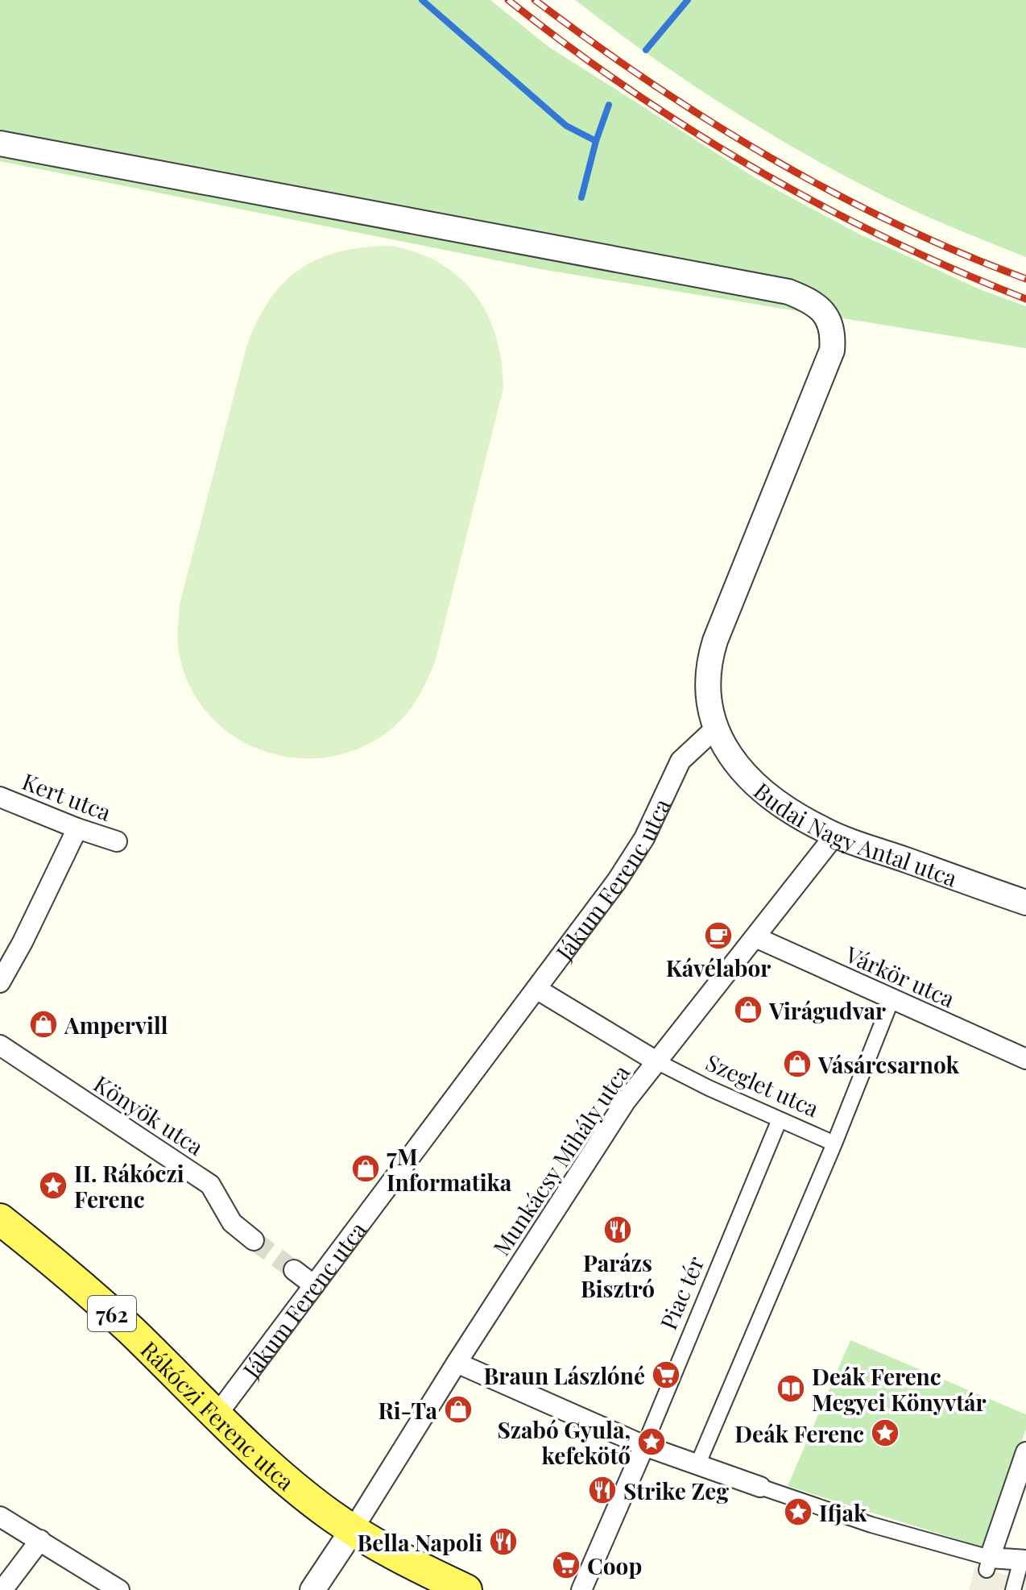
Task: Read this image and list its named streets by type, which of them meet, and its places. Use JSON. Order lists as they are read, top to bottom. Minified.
{"streets":{"main road":["762","Rákóczi Ferenc utca"],"street":["Kert utca","Budai Nagy Antal utca","Jákum Ferenc utca","Várkör utca","Szeglet utca","Könyök utca","Munkácsy Mihály utca","Piac tér"]},"crossings":[["Budai Nagy Antal utca","Jákum Ferenc utca"],["Budai Nagy Antal utca","Munkácsy Mihály utca"],["Jákum Ferenc utca","Szeglet utca"],["Jákum Ferenc utca","Rákóczi Ferenc utca"],["Várkör utca","Szeglet utca"],["Várkör utca","Munkácsy Mihály utca"],["Szeglet utca","Munkácsy Mihály utca"],["Szeglet utca","Piac tér"],["Munkácsy Mihály utca","762"],["Munkácsy Mihály utca","Rákóczi Ferenc utca"],["762","Rákóczi Ferenc utca"]],"places":{"cafe":["Kávélabor"],"shop":["Virágudvar","Ampervill","Vásárcsarnok","7M Informatika","Ri-Ta"],"place":["II. Rákóczi Ferenc","Deák Ferenc","Szabó Gyula, kefekötő","Ifjak"],"restaurant":["Parázs Bisztró","Strike Zeg","Bella Napoli"],"supermarket":["Braun Lászlóné","Coop"],"library":["Deák Ferenc Megyei Könyvtár"]}}
